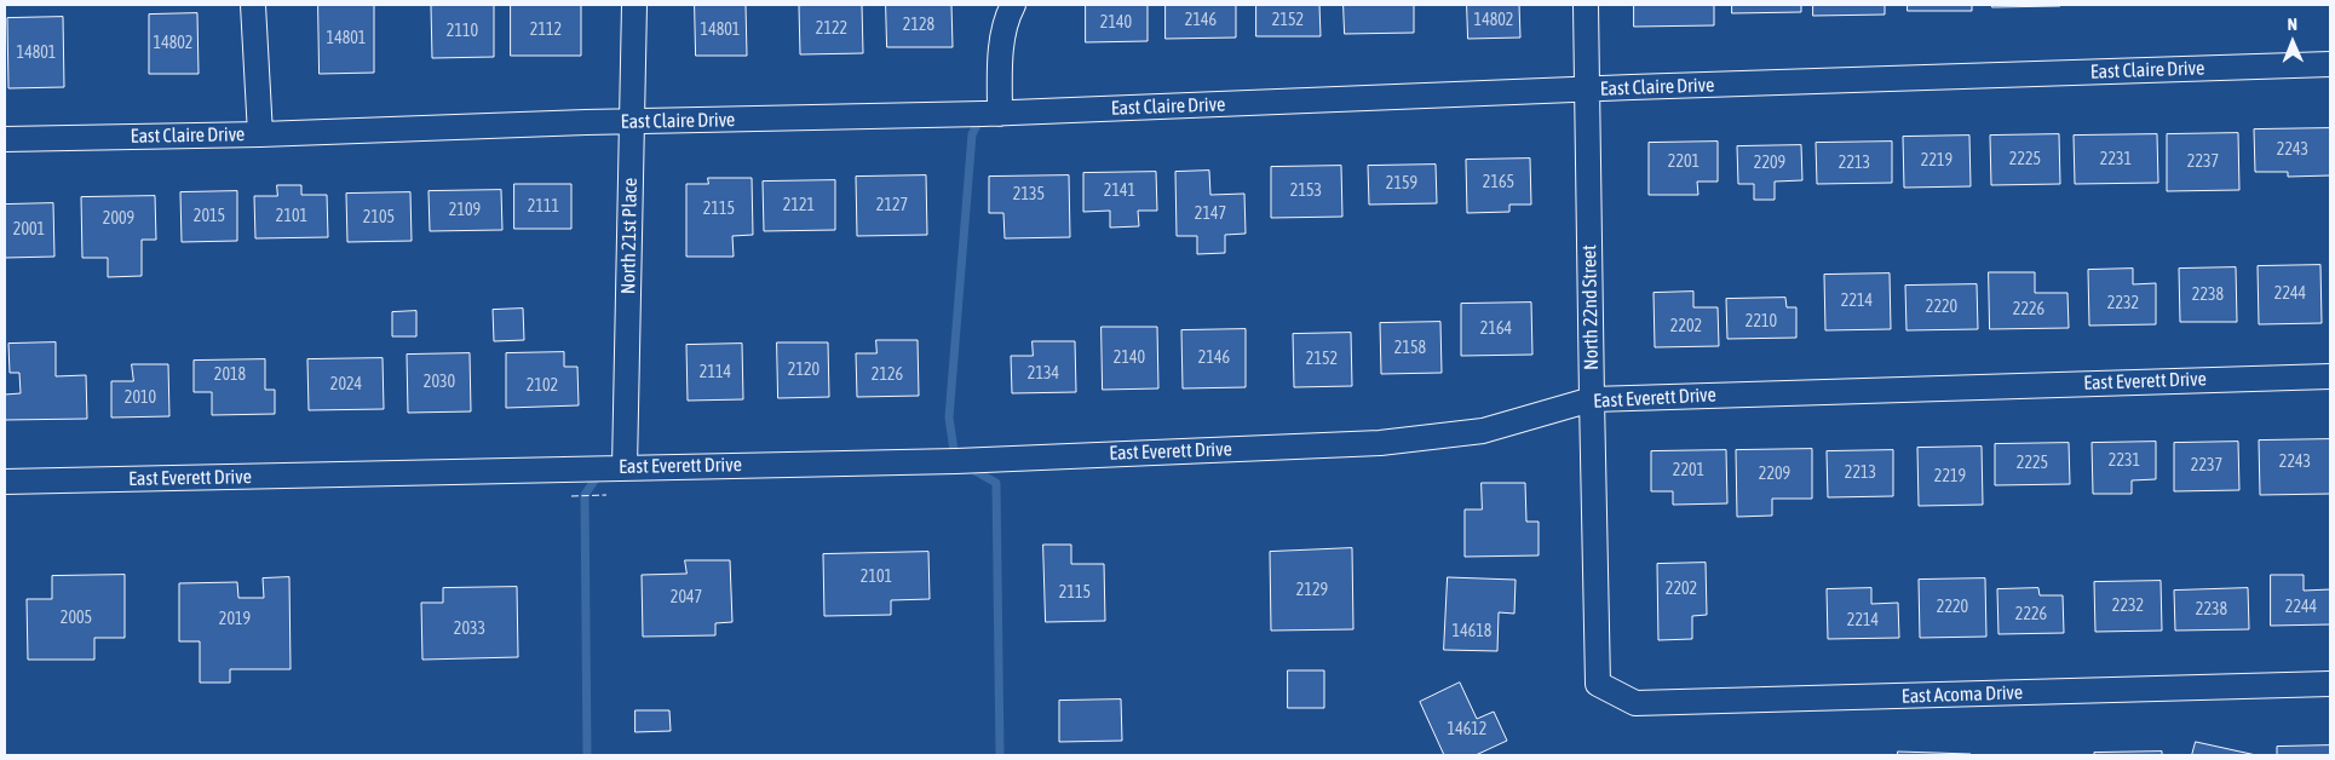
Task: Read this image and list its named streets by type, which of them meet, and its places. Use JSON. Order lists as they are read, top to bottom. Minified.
{"streets":{"street":["East Claire Drive","North 21st Place","North 22nd Street","East Everett Drive","East Acoma Drive"]},"crossings":[["East Claire Drive","North 21st Place"],["East Claire Drive","North 22nd Street"],["North 21st Place","East Everett Drive"],["North 22nd Street","East Everett Drive"],["North 22nd Street","East Acoma Drive"]],"house_numbers":["2146","2152","14802","2140","2128","2122","2112","14801","2110","14801","14802","14801","2243","2225","2231","2219","2201","2237","2209","2213","2165","2159","2141","2153","2135","2121","2127","2111","2115","2109","2147","2015","2101","2105","2009","2001","2244","2238","2214","2232","2220","2226","2210","2202","2164","2158","2140","2146","2152","2120","2114","2134","2018","2126","2030","2024","2102","2010","2231","2243","2225","2237","2201","2213","2209","2219","2101","2202","2129","2115","2047","2232","2220","2244","2238","2226","2005","2019","2214","2033","14618","14612"],"north":"top"}
